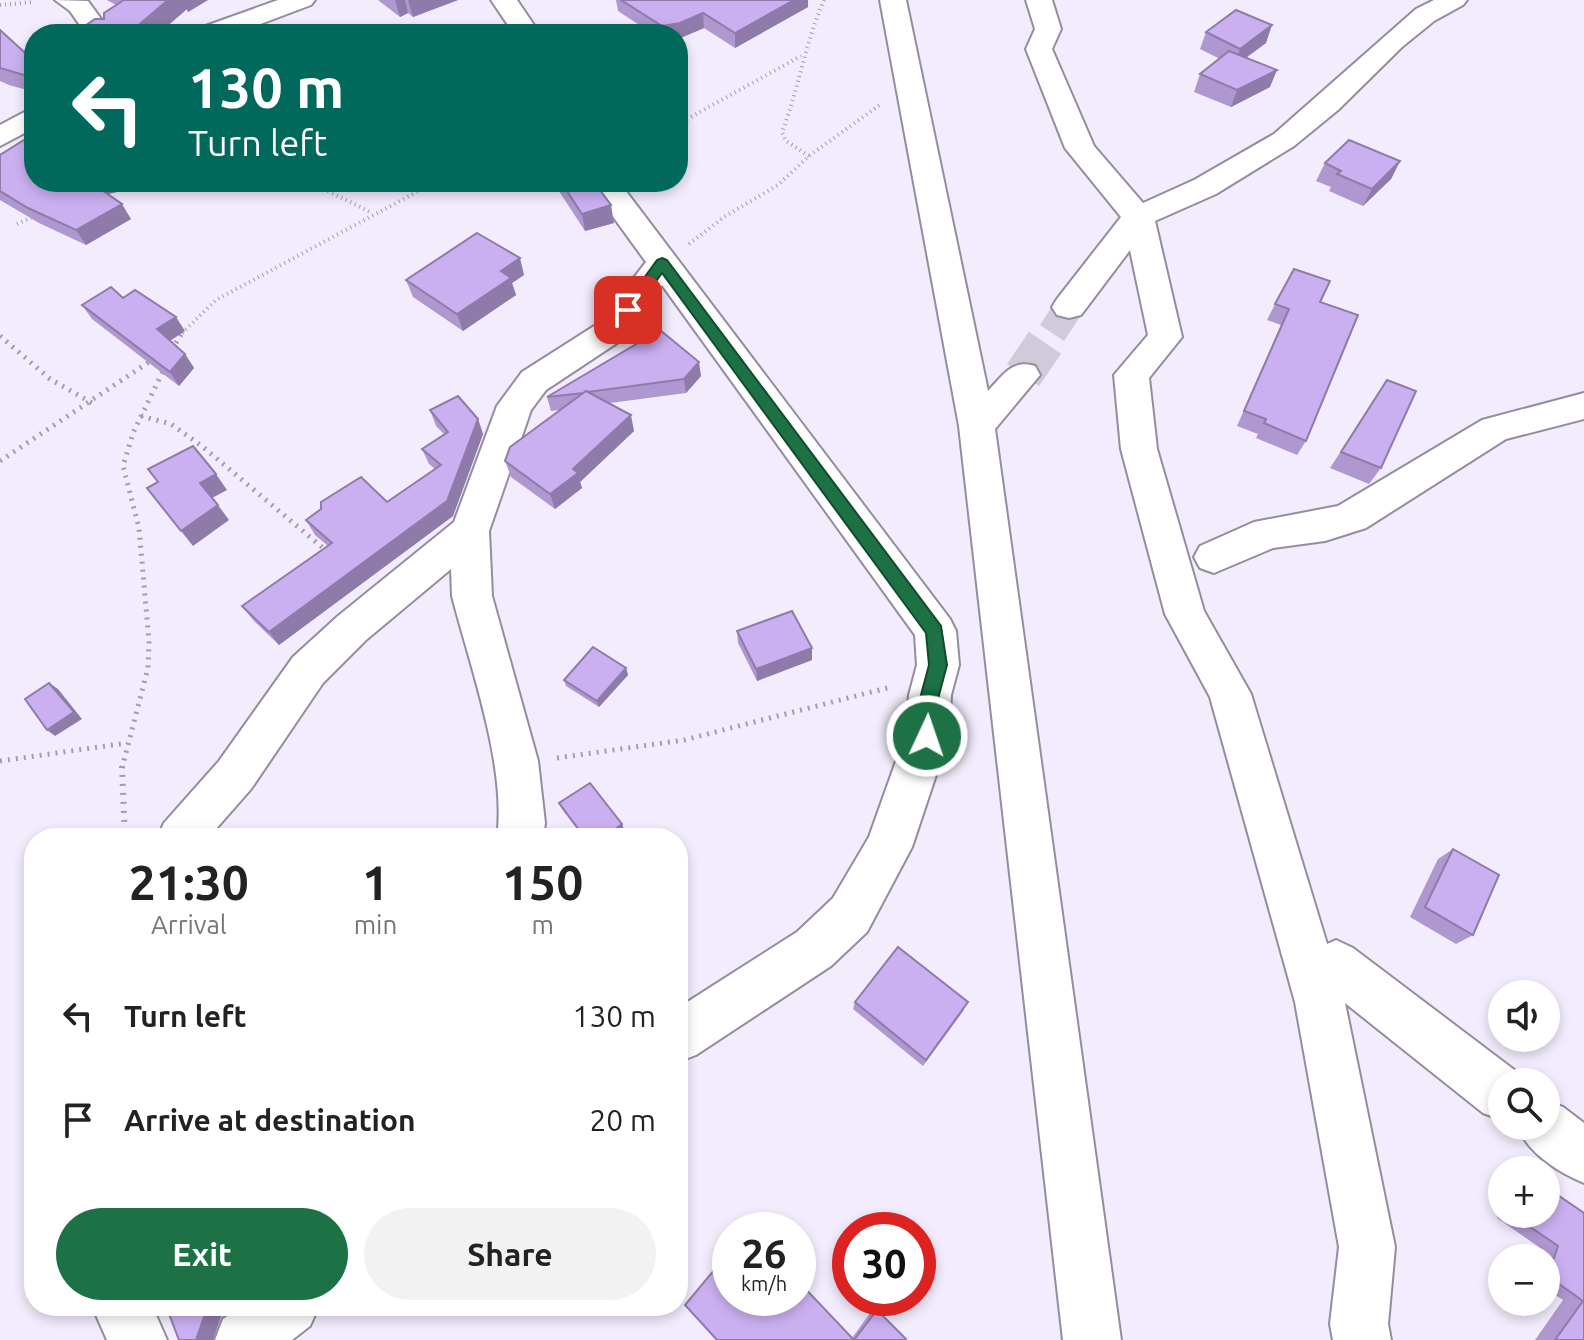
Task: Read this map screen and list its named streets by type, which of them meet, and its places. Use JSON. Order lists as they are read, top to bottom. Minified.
{"page":{"turn":["130 m","Turn left"],"eta":["21:30","Arrival","1","min","150","m"],"list":[{"name":"Turn left","value":"130 m"},{"name":"Arrive at destination","value":"20 m"}],"map_buttons":["+","−"],"buttons":["Exit","Share"],"speed":"26 km/h","limit":"30"}}
